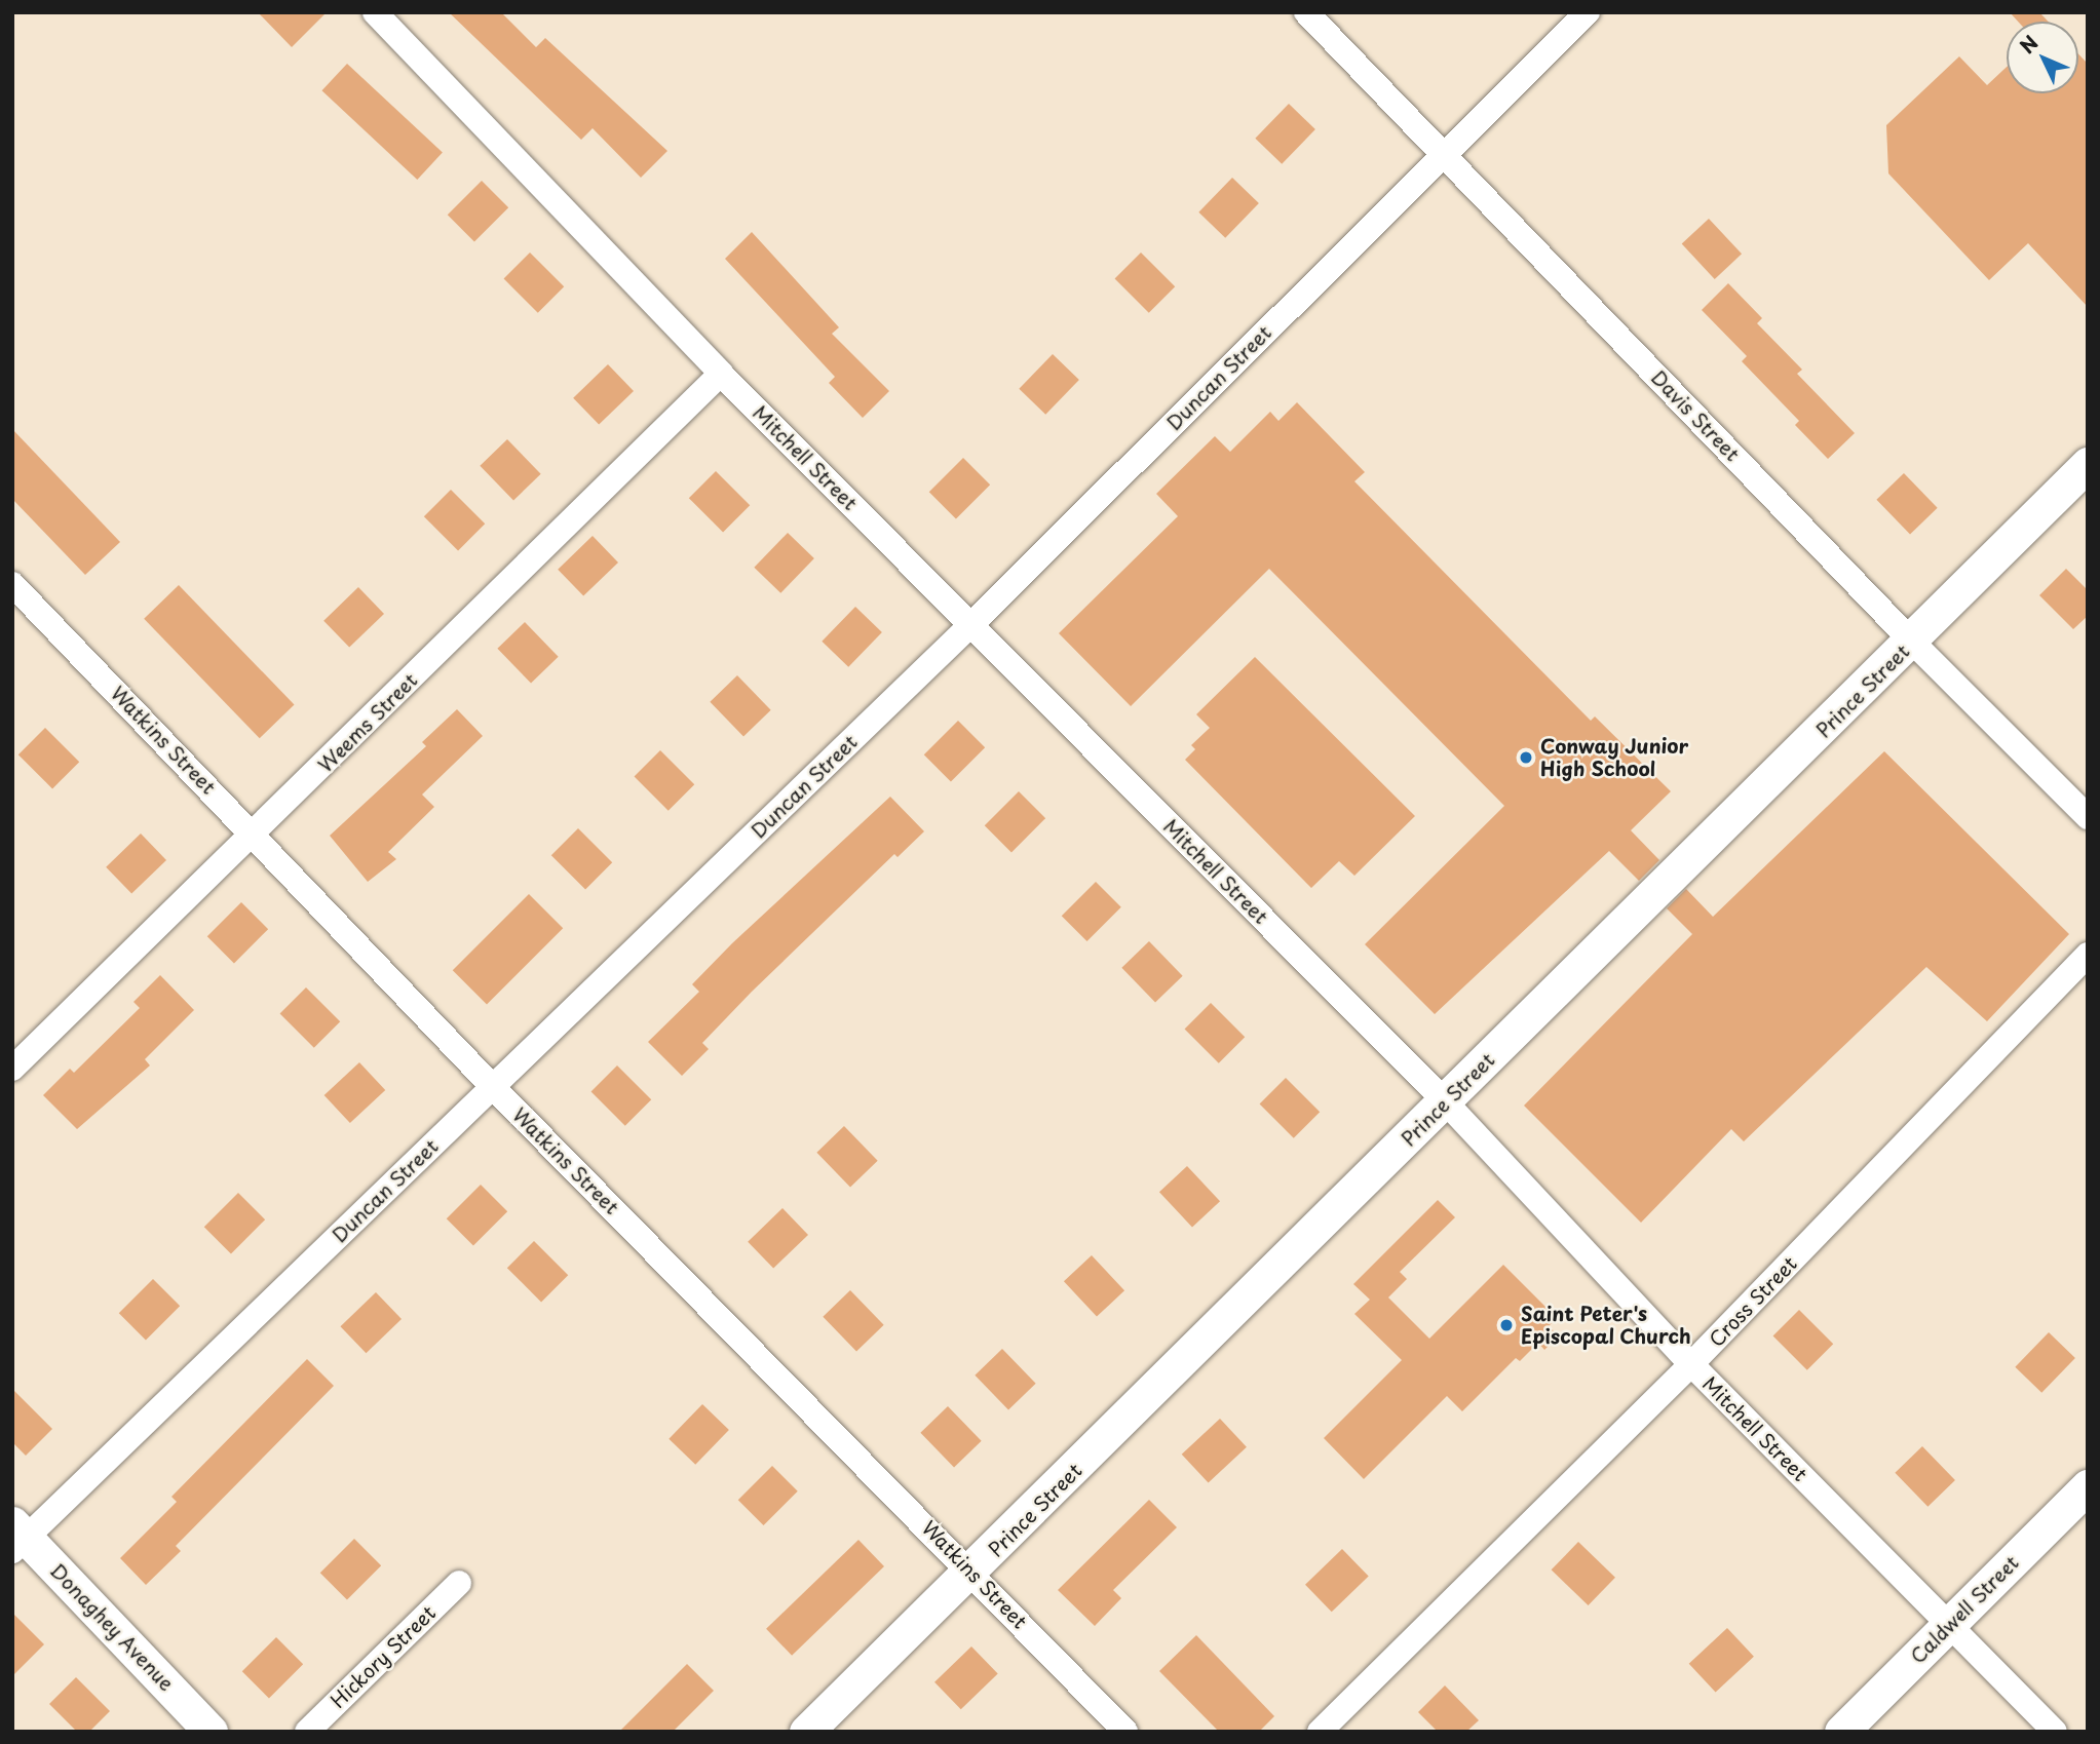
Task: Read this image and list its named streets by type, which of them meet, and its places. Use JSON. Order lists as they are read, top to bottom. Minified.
{"streets":{"street":["Duncan Street","Davis Street","Mitchell Street","Prince Street","Weems Street","Watkins Street","Cross Street","Caldwell Street","Donaghey Avenue","Hickory Street"]},"crossings":[["Duncan Street","Davis Street"],["Duncan Street","Mitchell Street"],["Duncan Street","Watkins Street"],["Duncan Street","Donaghey Avenue"],["Davis Street","Prince Street"],["Mitchell Street","Prince Street"],["Mitchell Street","Weems Street"],["Mitchell Street","Cross Street"],["Mitchell Street","Caldwell Street"],["Prince Street","Watkins Street"],["Weems Street","Watkins Street"]],"places":["Conway Junior High School","Saint Peter's Episcopal Church"],"north":"top left"}
